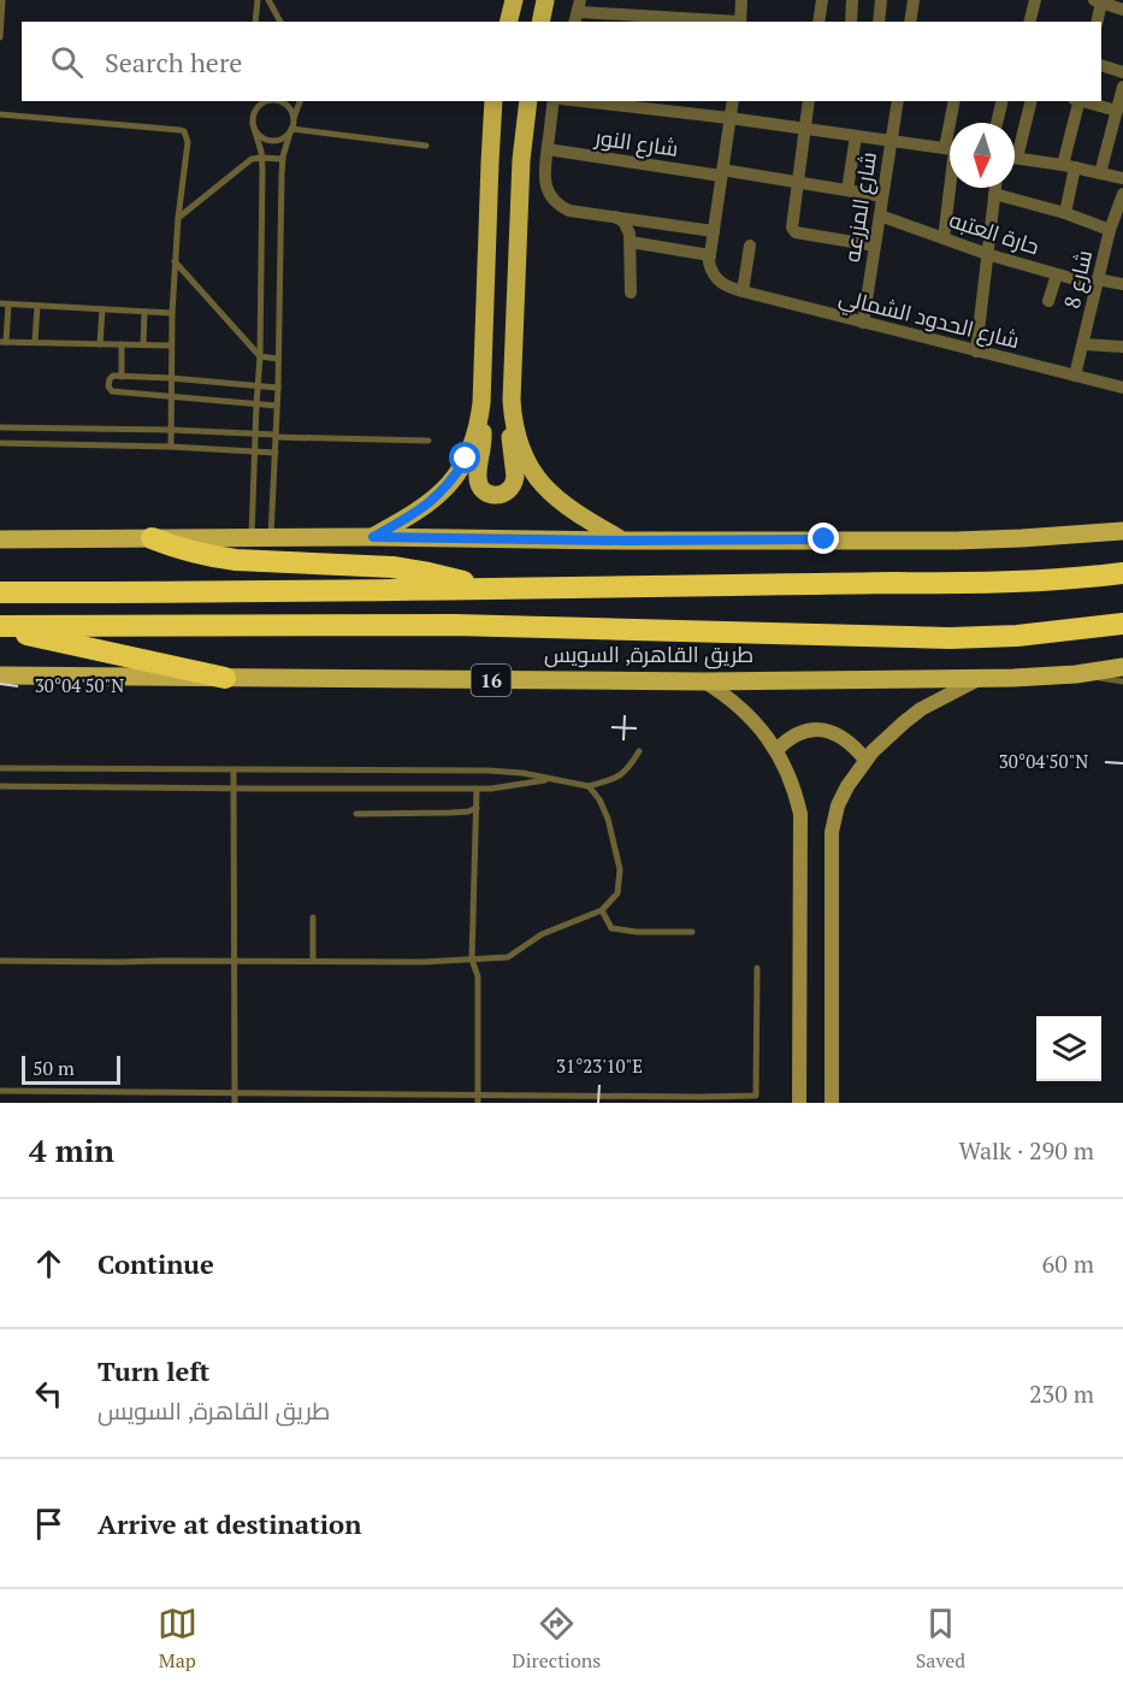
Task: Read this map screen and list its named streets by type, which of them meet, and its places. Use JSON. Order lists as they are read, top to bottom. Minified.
{"streets":{"highway":["طريق القاهرة, السويس","16"],"street":["شارع النور","شارع المزرعه","حارة العتبه","شارع 8","شارع الحدود الشمالي"]},"crossings":[["شارع النور","شارع المزرعه"],["شارع المزرعه","حارة العتبه"],["شارع المزرعه","شارع الحدود الشمالي"],["حارة العتبه","شارع 8"],["شارع 8","شارع الحدود الشمالي"],["طريق القاهرة, السويس","16"]],"scale_bar":"50 m","north":"bottom","page":{"search":"Search here","scale":"50 m","heading":["4 min","Walk · 290 m"],"list":[["Continue","60 m"],["Turn left","طريق القاهرة, السويس","230 m"],"Arrive at destination"],"nav":["Map","Directions","Saved"]},"coordinates":["30°04'50\"N","31°23'10\"E"]}
